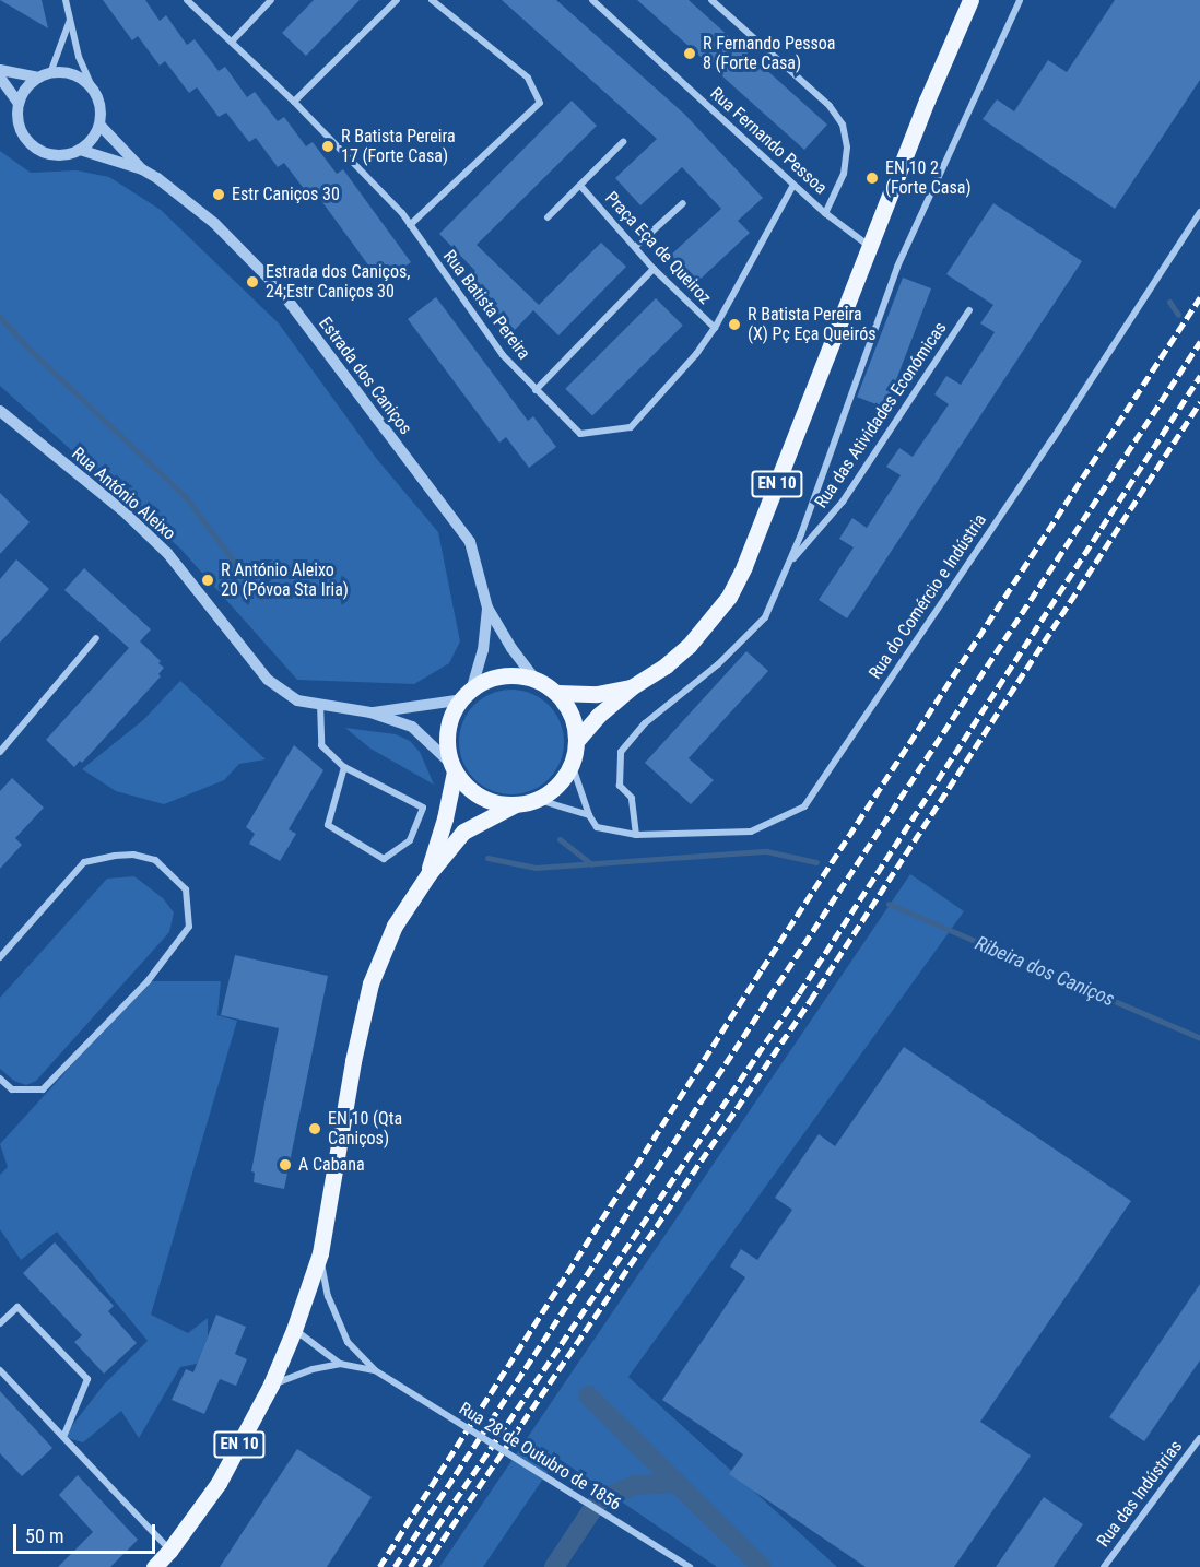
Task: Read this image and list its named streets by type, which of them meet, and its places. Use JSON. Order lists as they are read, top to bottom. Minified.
{"streets":{"main road":["EN 10"],"street":["Rua Fernando Pessoa","Praça Eça de Queiroz","Rua Batista Pereira","Estrada dos Caniços","Rua das Atividades Económicas","Rua António Aleixo","Rua do Comércio e Indústria","Rua 28 de Outubro de 1856","Rua das Indústrias"]},"crossings":[["Rua Fernando Pessoa","Rua Batista Pereira"],["Rua Fernando Pessoa","EN 10"],["Praça Eça de Queiroz","Rua Batista Pereira"],["Estrada dos Caniços","Rua António Aleixo"],["Estrada dos Caniços","Rua do Comércio e Indústria"],["EN 10","Rua 28 de Outubro de 1856"],["Rua António Aleixo","Rua do Comércio e Indústria"]],"water":["Ribeira dos Caniços"],"places":["R Fernando Pessoa 8 (Forte Casa)","R Batista Pereira 17 (Forte Casa)","EN 10 2 (Forte Casa)","Estr Caniços 30","Estrada dos Caniços, 24;Estr Caniços 30","R Batista Pereira (X) Pç Eça Queirós","R António Aleixo 20 (Póvoa Sta Iria)","EN 10 (Qta Caniços)","A Cabana"],"scale_bar":"50 m"}
